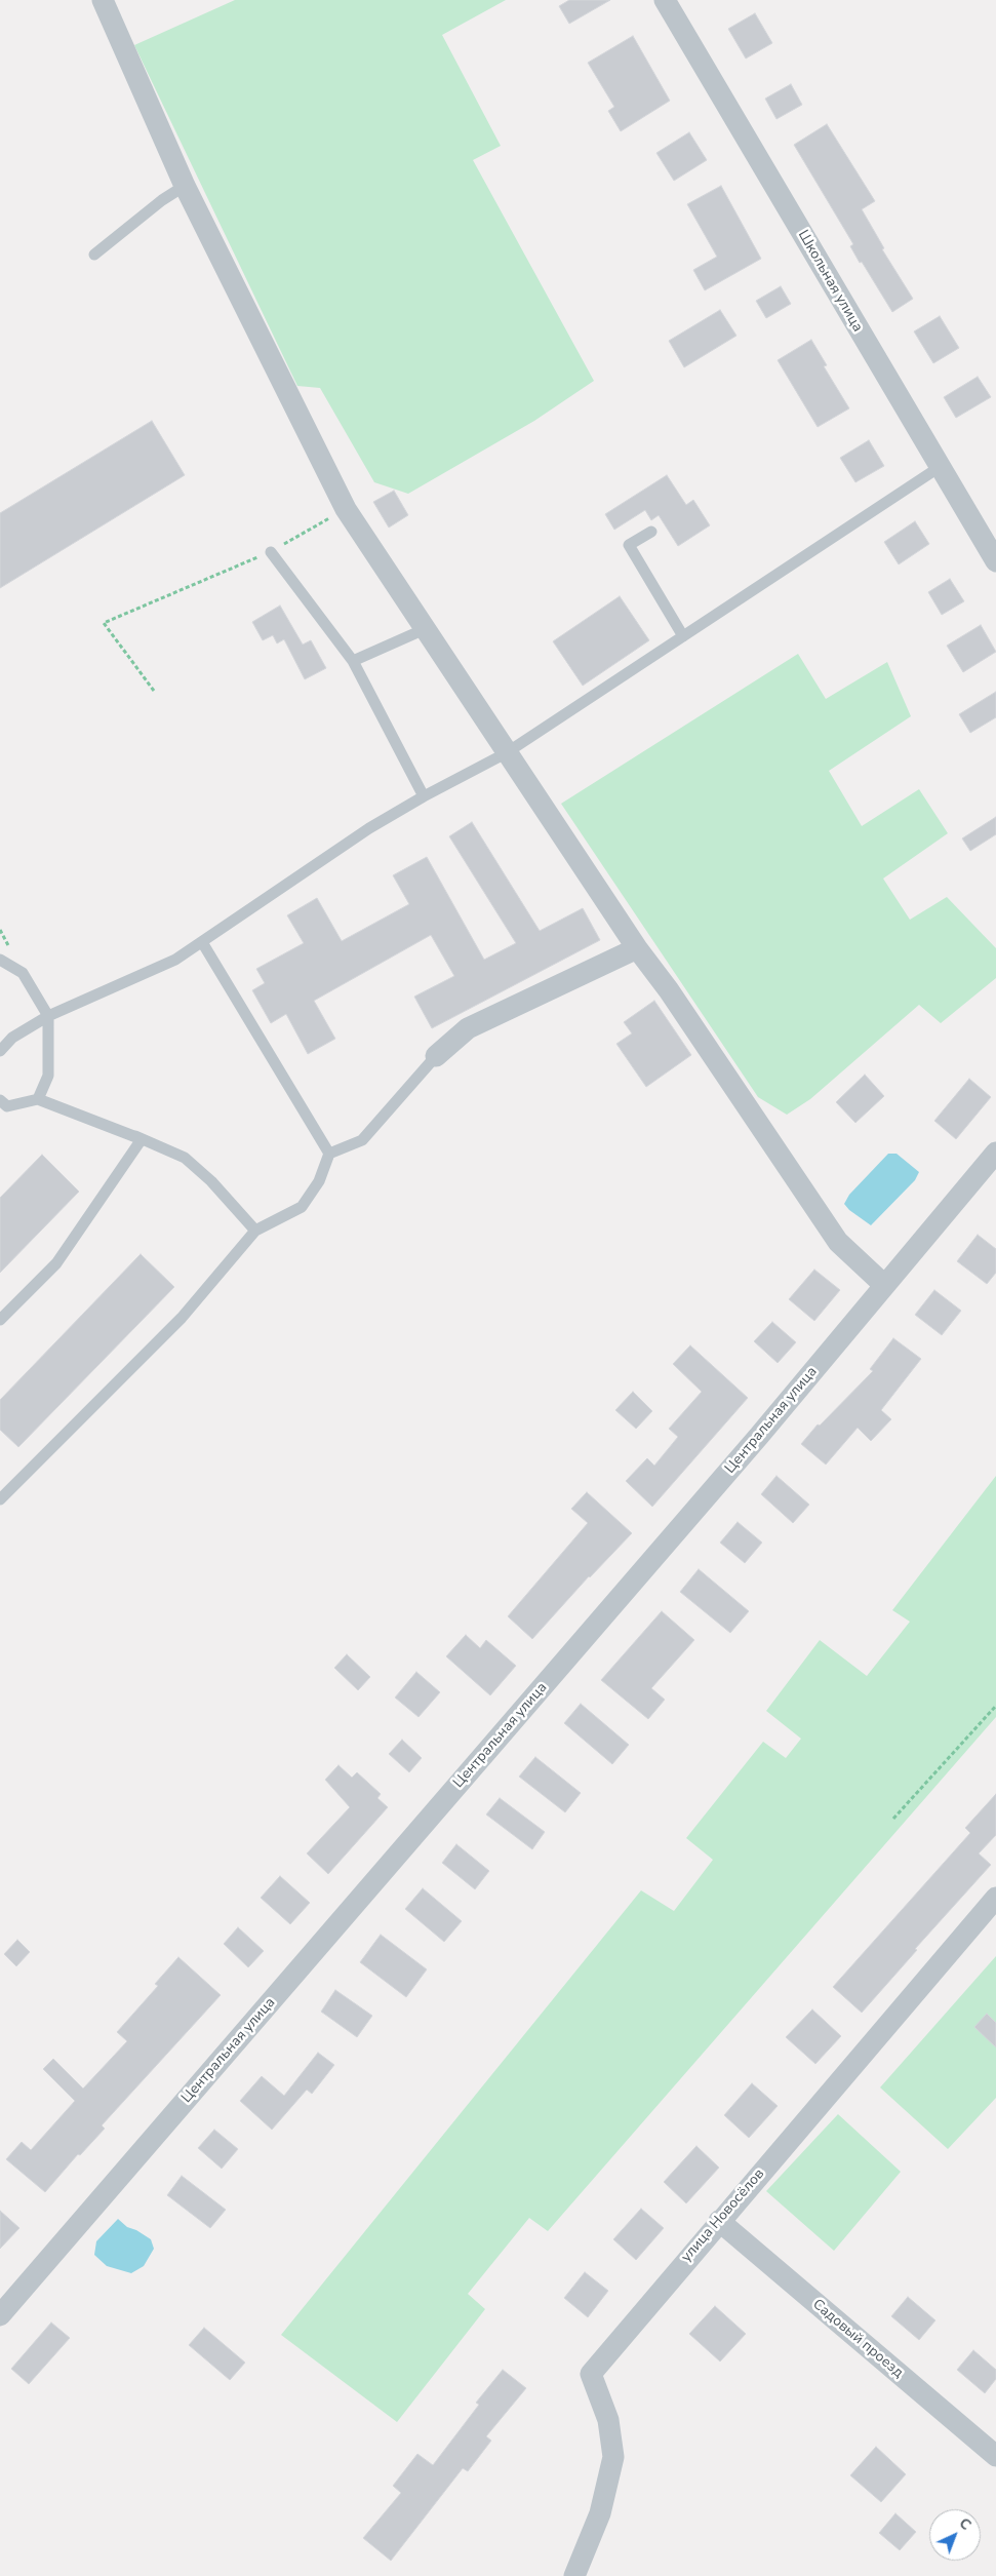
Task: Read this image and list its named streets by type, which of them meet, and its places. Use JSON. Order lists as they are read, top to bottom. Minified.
{"streets":{"street":["Школьная улица","Центральная улица","улица Новосёлов","Садовый проезд"]},"crossings":[["улица Новосёлов","Садовый проезд"]],"north":"top right"}
